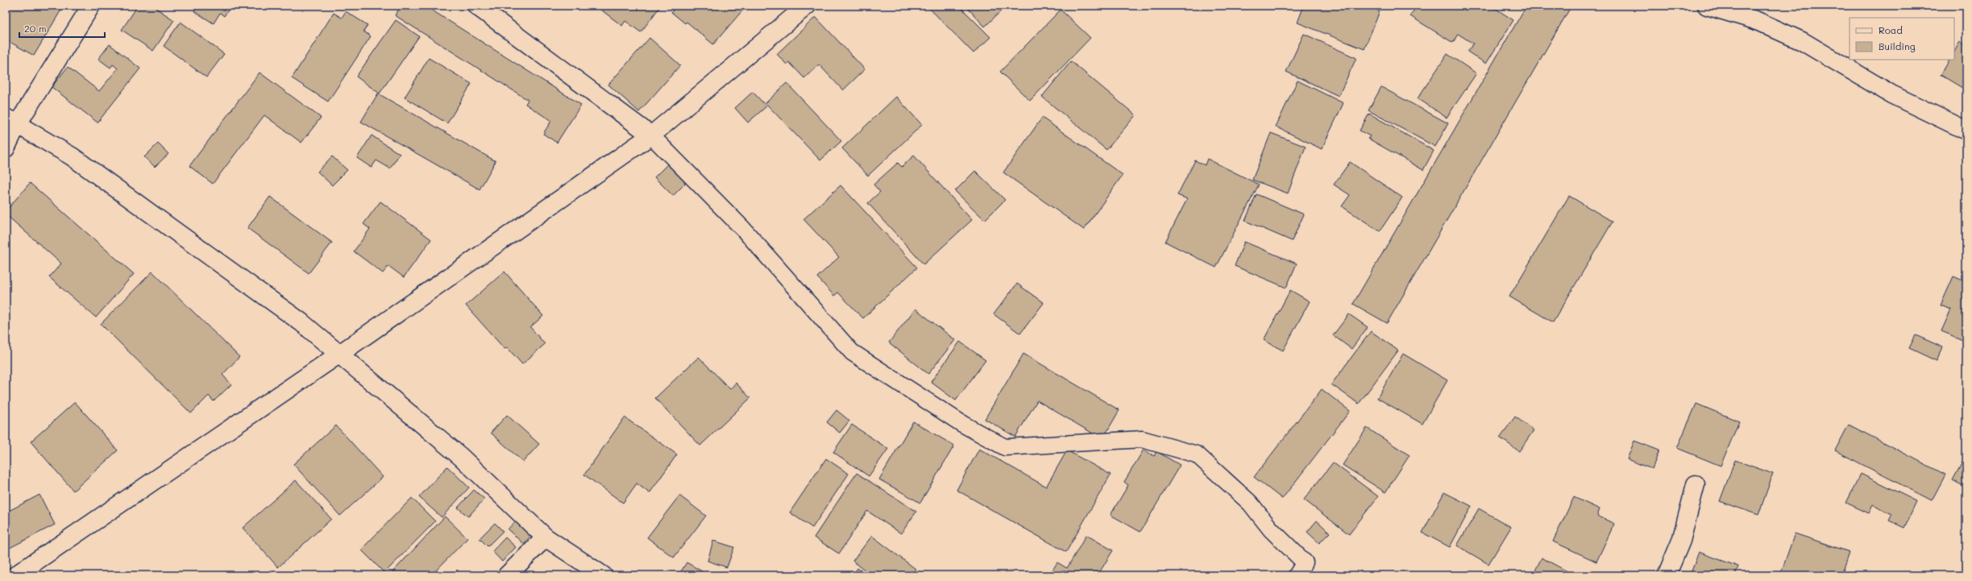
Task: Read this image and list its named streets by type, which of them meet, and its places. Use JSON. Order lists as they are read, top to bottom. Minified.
{"legend":["Road","Building"],"scale_bar":"20 m"}
